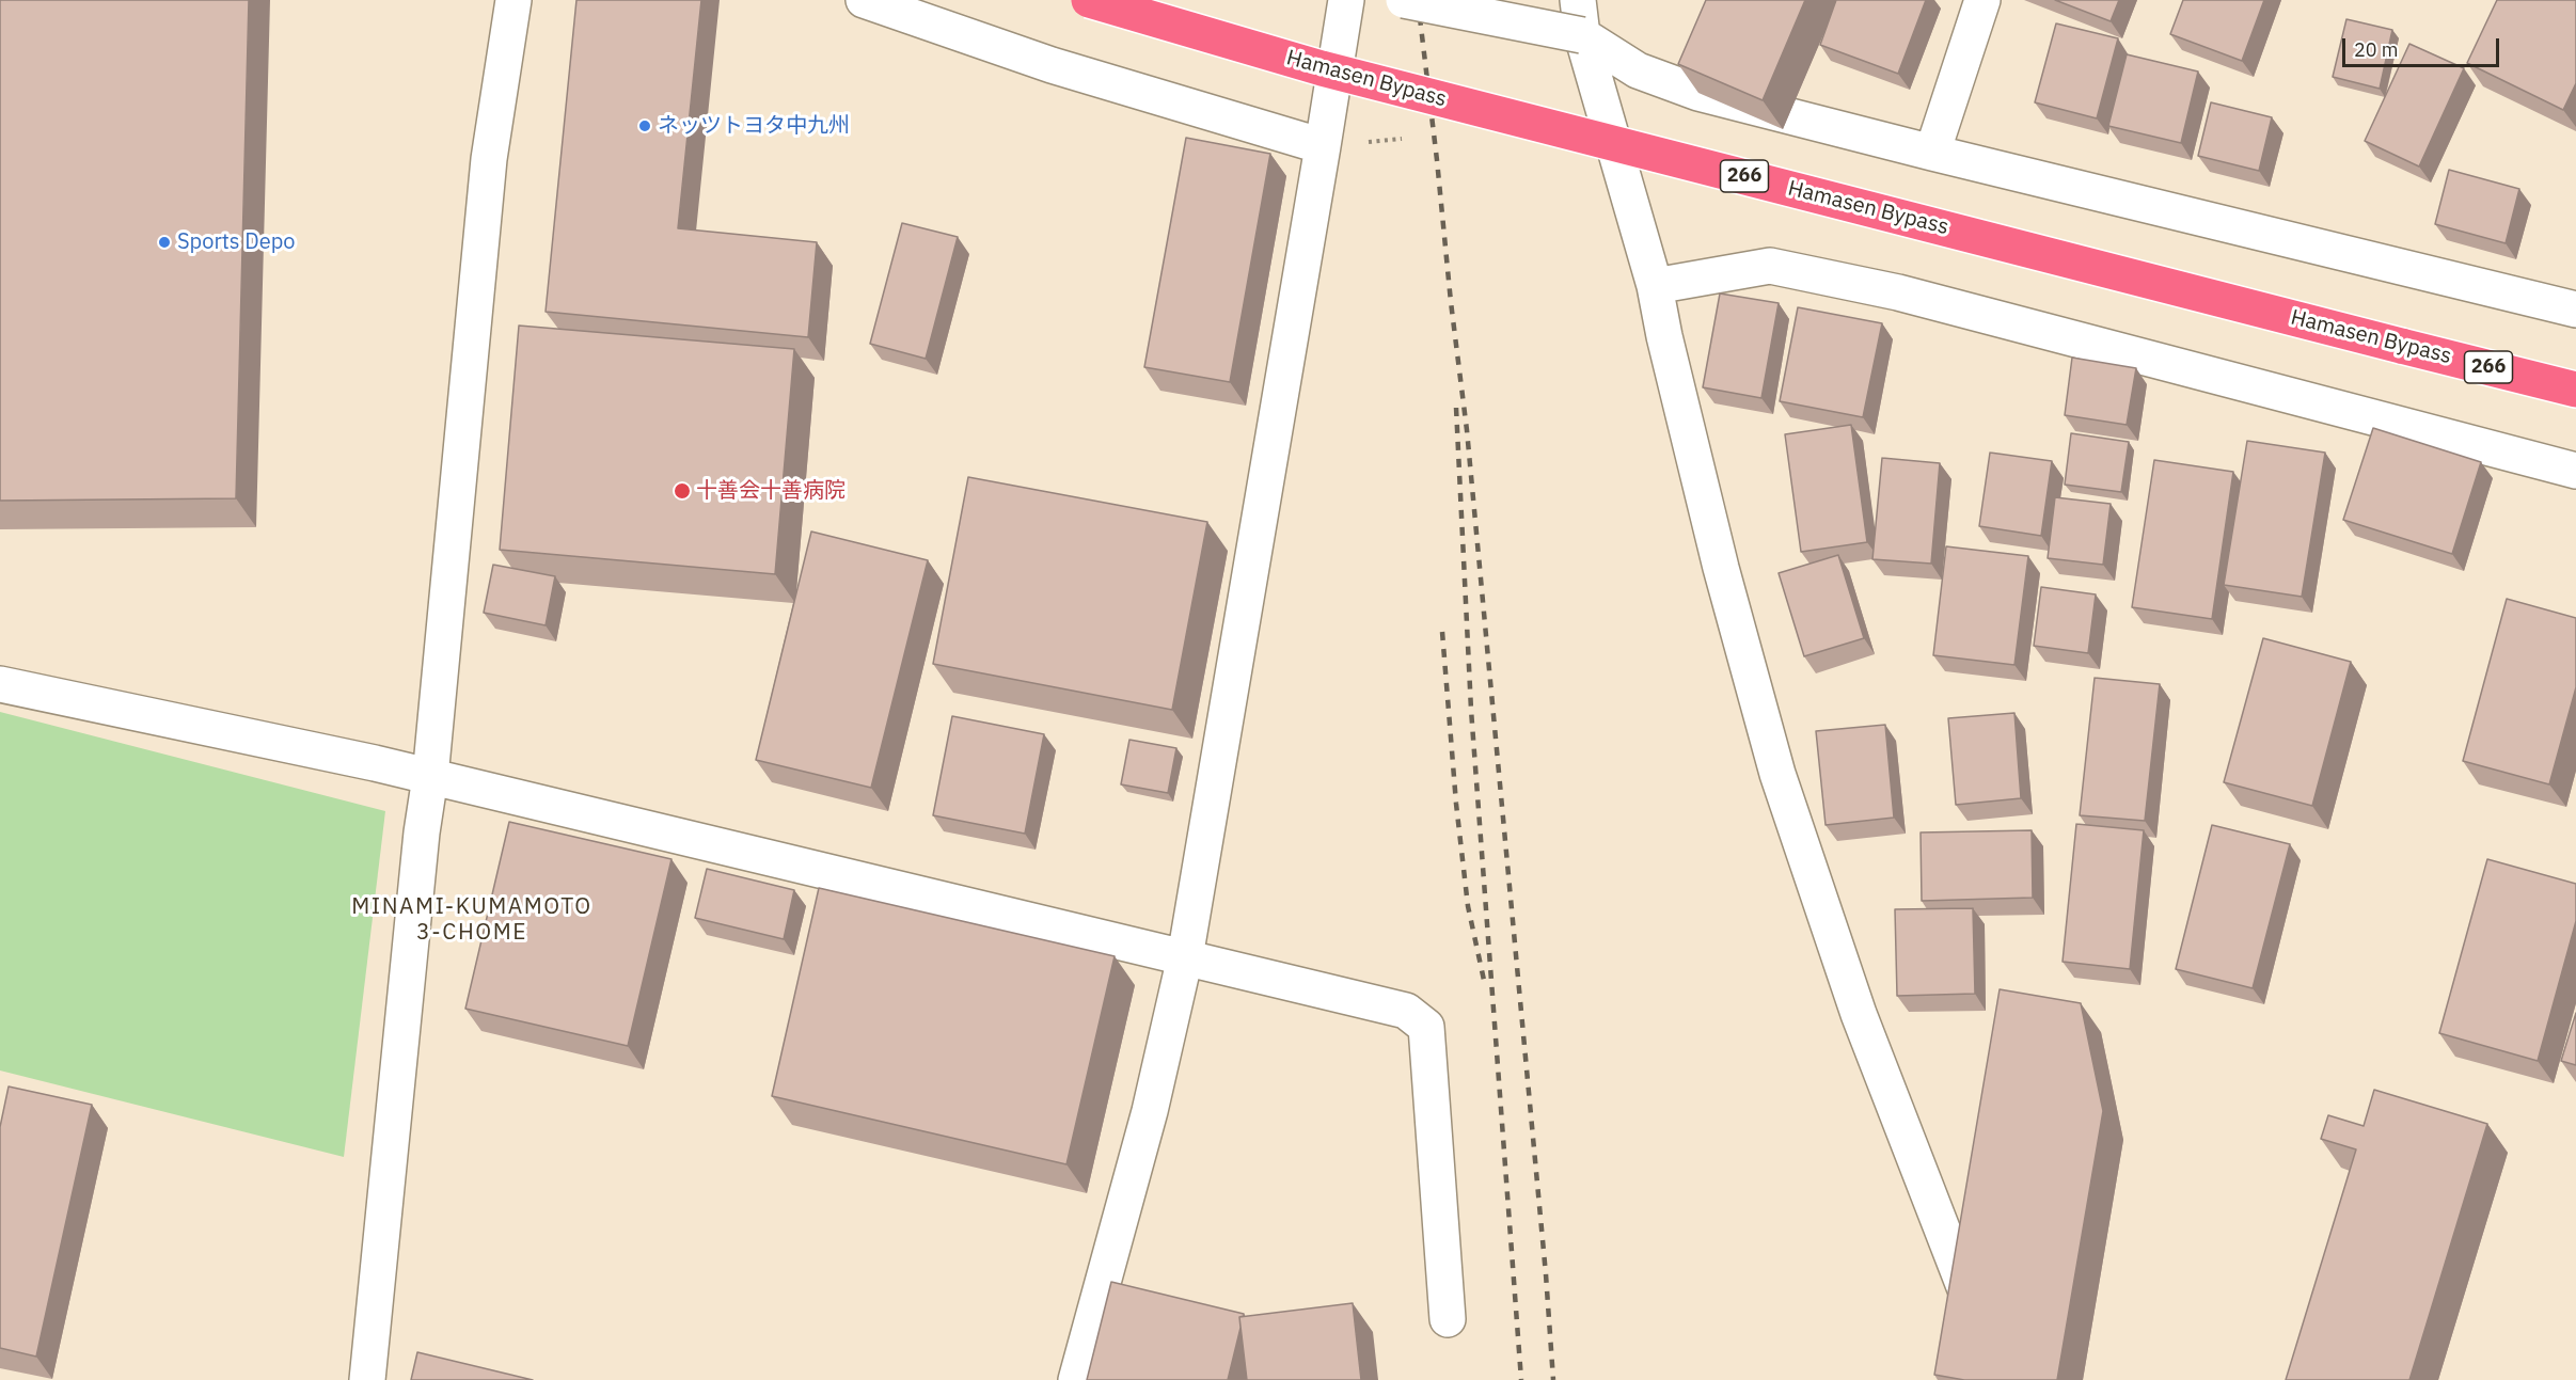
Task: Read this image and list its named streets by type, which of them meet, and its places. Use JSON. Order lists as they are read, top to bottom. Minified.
{"streets":{"highway":["Hamasen Bypass","266"]},"districts":["MINAMI-KUMAMOTO 3-CHOME"],"places":["ネッツトヨタ中九州","Sports Depo","十善会十善病院"],"scale_bar":"20 m"}
